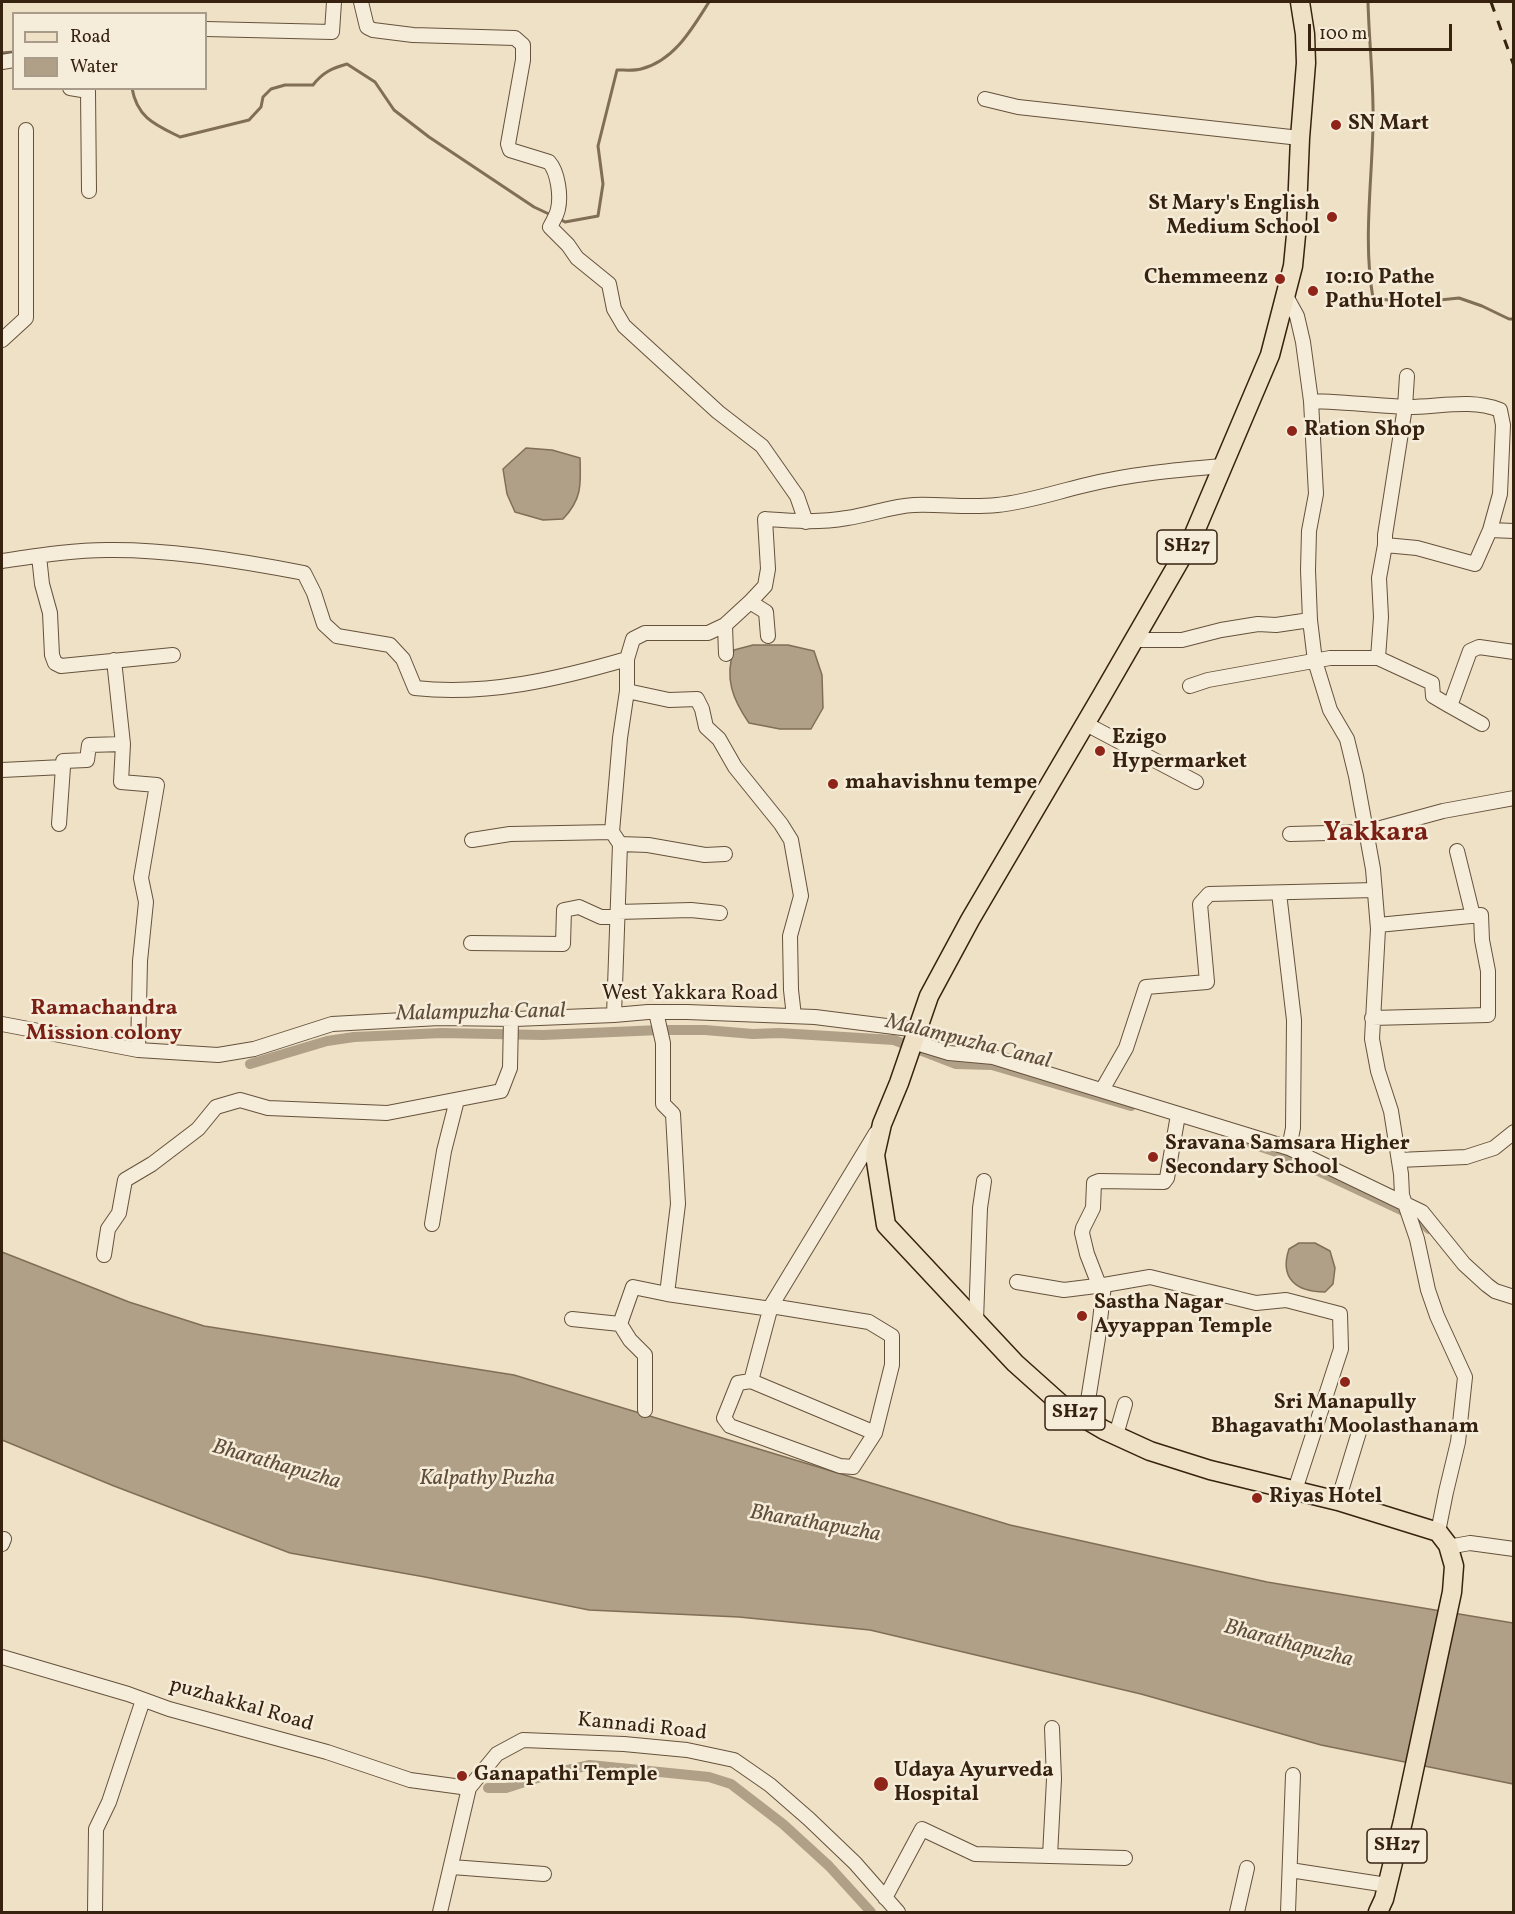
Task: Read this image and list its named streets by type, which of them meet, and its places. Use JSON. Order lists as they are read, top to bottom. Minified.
{"streets":{"main road":["SH27"],"street":["West Yakkara Road","puzhakkal Road","Kannadi Road"]},"crossings":[["SH27","West Yakkara Road"],["puzhakkal Road","Kannadi Road"]],"districts":["Yakkara","Ramachandra Mission colony"],"water":["Malampuzha Canal","Bharathapuzha","Kalpathy Puzha"],"places":["SN Mart","St Mary's English Medium School","Chemmeenz","10:10 Pathe Pathu Hotel","Ration Shop","Ezigo Hypermarket","mahavishnu tempe","Sravana Samsara Higher Secondary School","Sastha Nagar Ayyappan Temple","Sri Manapully Bhagavathi Moolasthanam","Riyas Hotel","Ganapathi Temple","Udaya Ayurveda Hospital"],"legend":["Road","Water"],"scale_bar":"100 m"}
